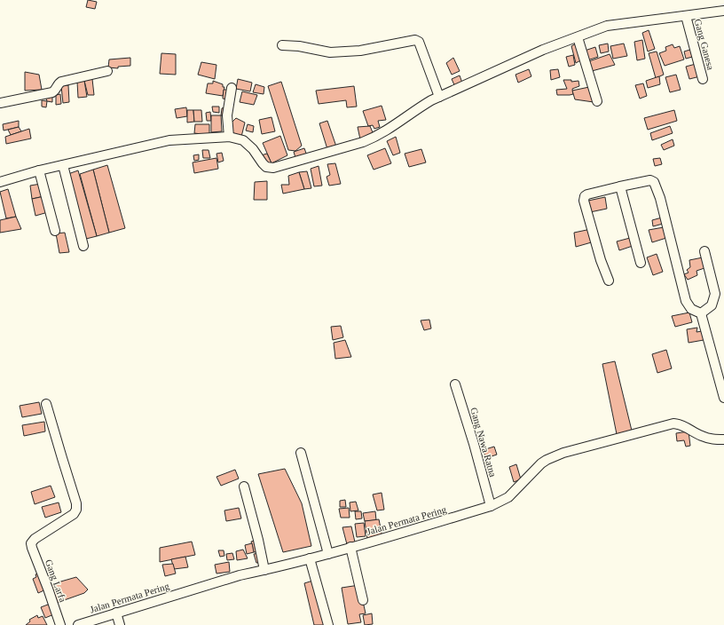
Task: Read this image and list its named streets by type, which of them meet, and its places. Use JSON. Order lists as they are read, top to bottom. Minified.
{"streets":{"street":["Gang Ganesa","Gang Nawa Ratna","Jalan Permata Pering","Gang Larfa"]},"crossings":[["Gang Nawa Ratna","Jalan Permata Pering"]]}
